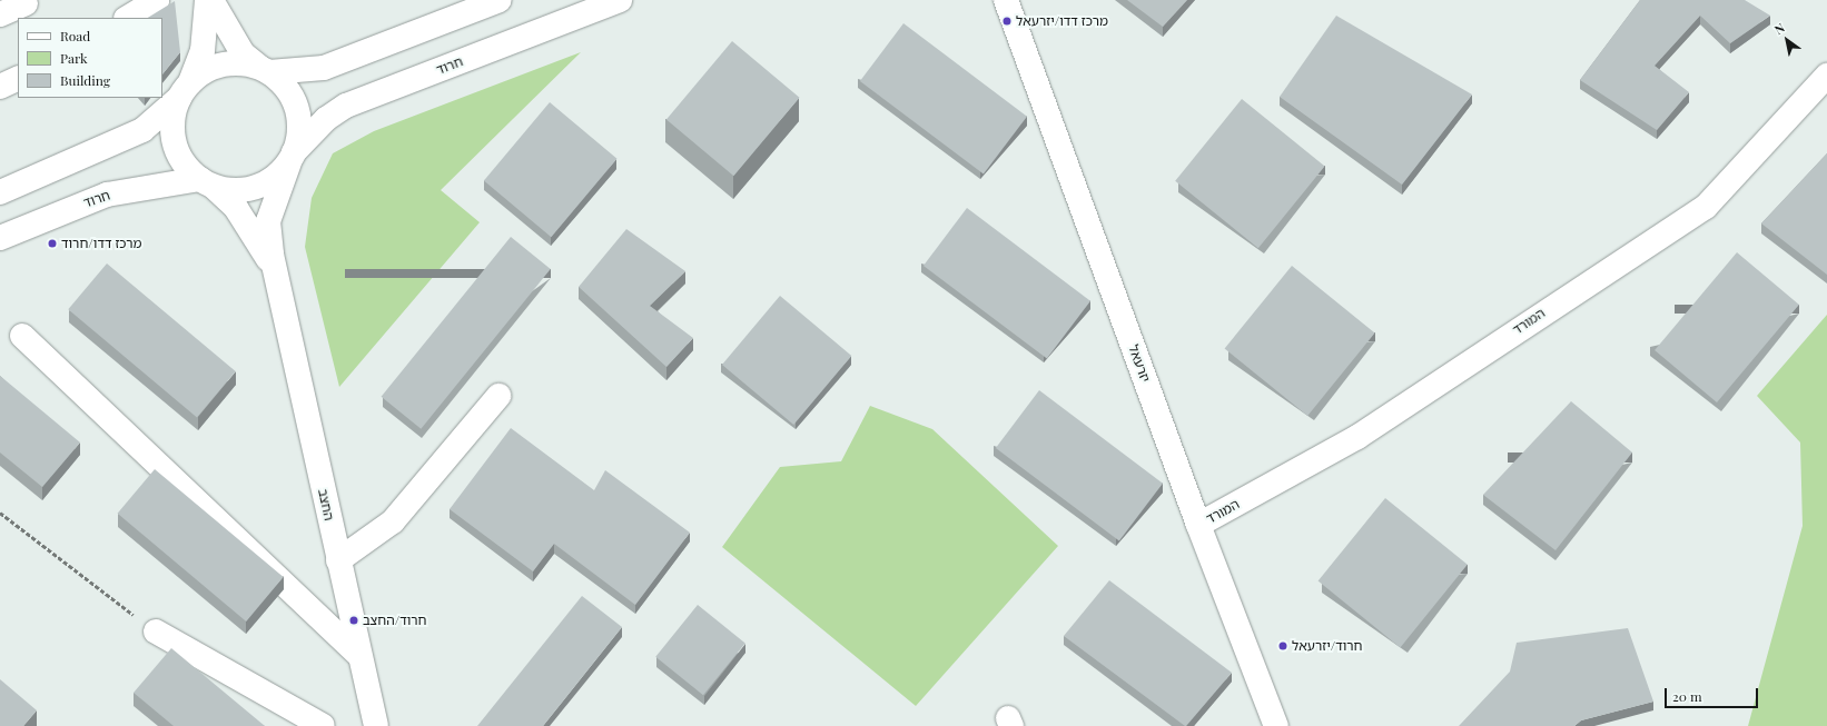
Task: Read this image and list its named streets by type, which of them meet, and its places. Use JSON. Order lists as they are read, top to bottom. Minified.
{"streets":{"street":["חרוד","המורד","יזרעאל","החצב"]},"crossings":[["חרוד","החצב"],["המורד","יזרעאל"]],"places":["מרכז דדו/יזרעאל","מרכז דדו/חרוד","חרוד/החצב","חרוד/יזרעאל"],"legend":["Road","Park","Building"],"scale_bar":"20 m","north":"top left"}
